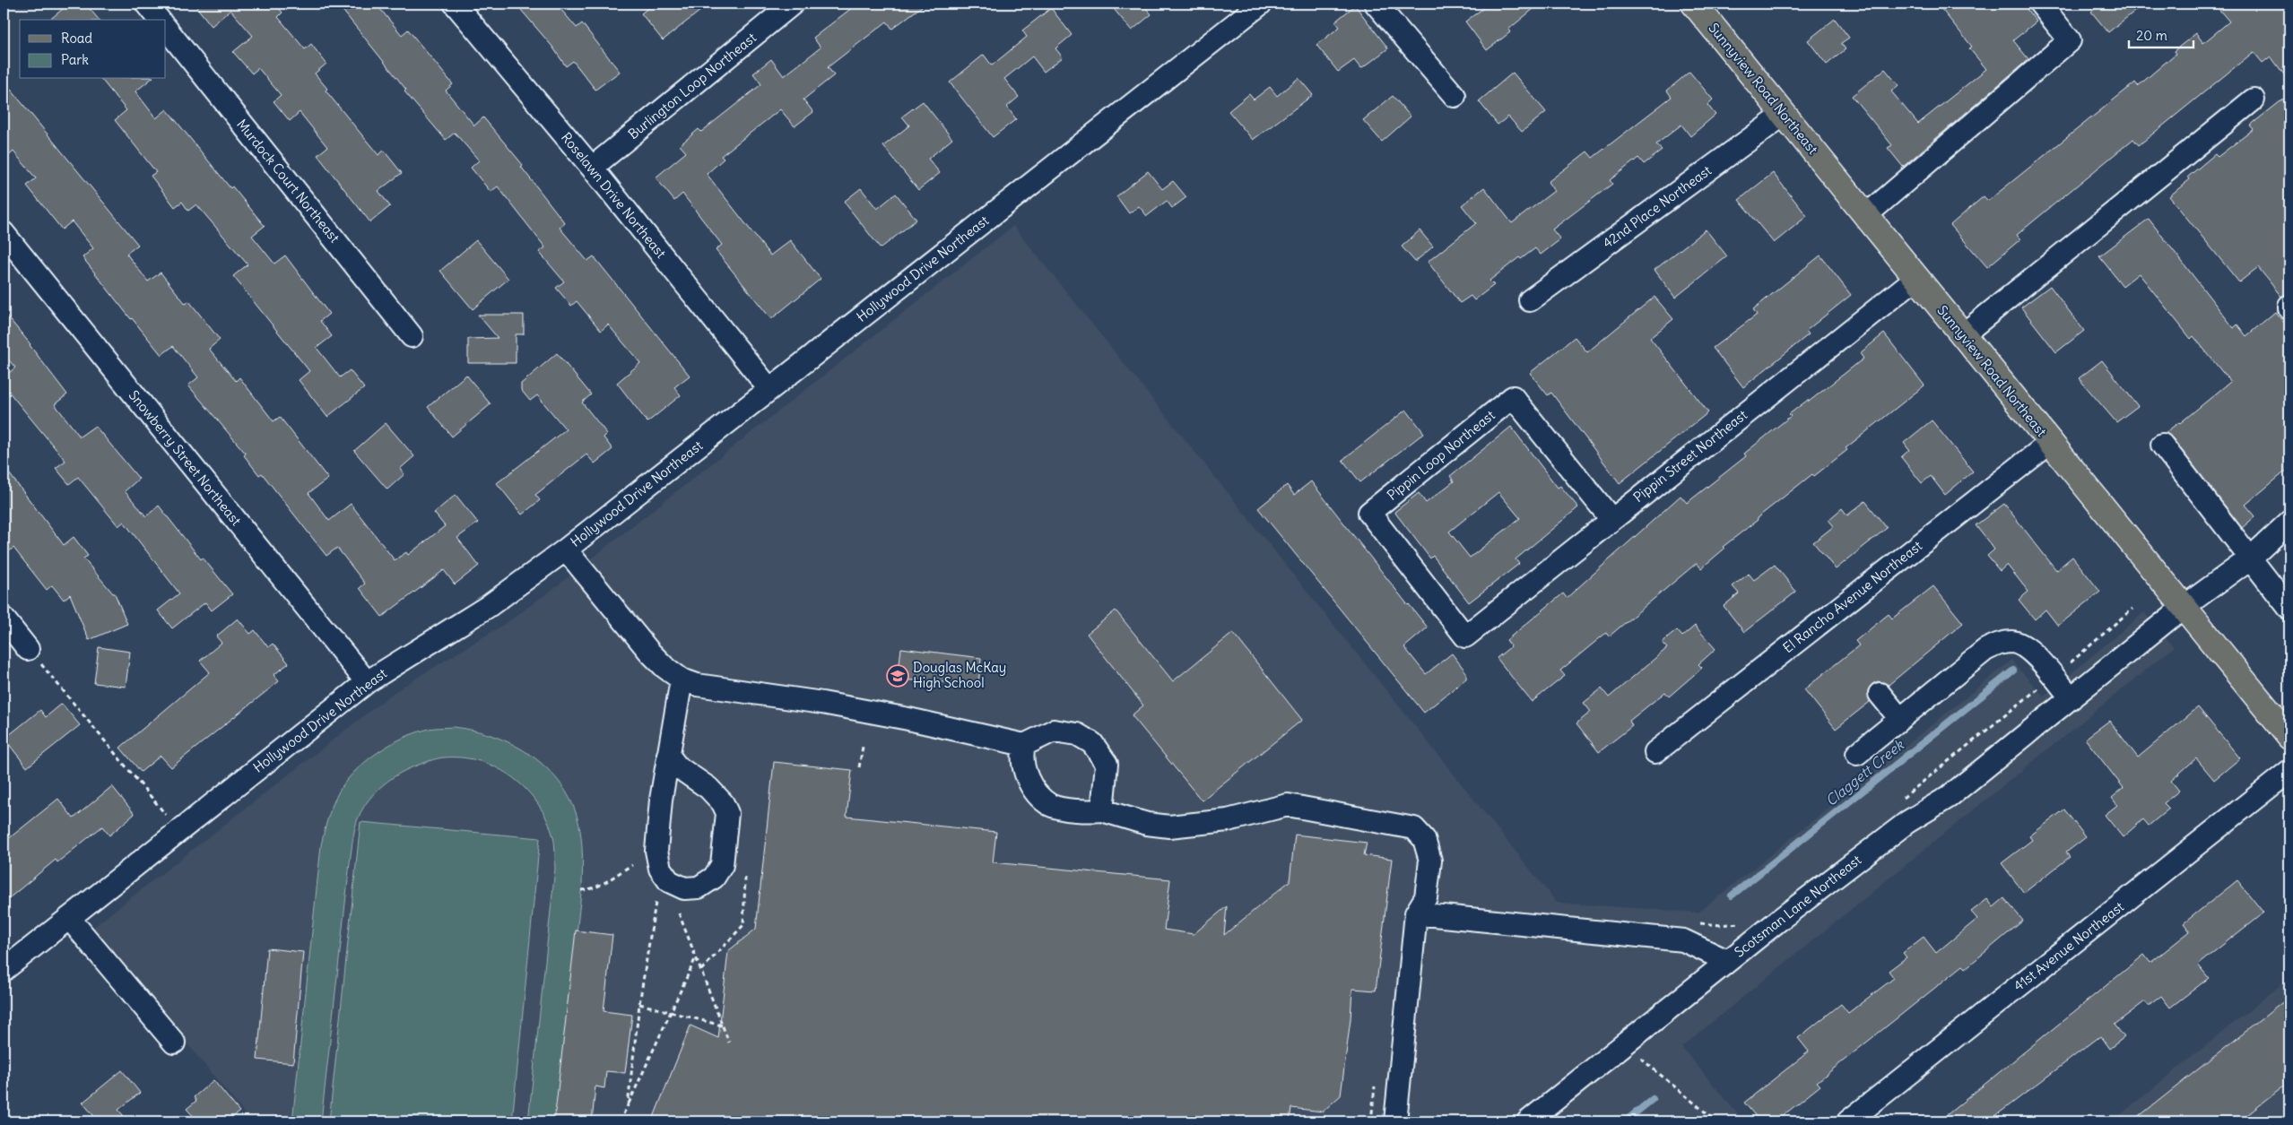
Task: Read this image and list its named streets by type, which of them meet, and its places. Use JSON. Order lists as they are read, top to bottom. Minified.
{"streets":{"main road":["Sunnyview Road Northeast"],"street":["Burlington Loop Northeast","Murdock Court Northeast","Roselawn Drive Northeast","42nd Place Northeast","Hollywood Drive Northeast","Pippin Loop Northeast","Pippin Street Northeast","Snowberry Street Northeast","El Rancho Avenue Northeast","Scotsman Lane Northeast","41st Avenue Northeast"]},"crossings":[["Burlington Loop Northeast","Roselawn Drive Northeast"],["Sunnyview Road Northeast","42nd Place Northeast"],["Sunnyview Road Northeast","Pippin Street Northeast"],["Sunnyview Road Northeast","El Rancho Avenue Northeast"],["Sunnyview Road Northeast","Scotsman Lane Northeast"],["Roselawn Drive Northeast","Hollywood Drive Northeast"],["Hollywood Drive Northeast","Snowberry Street Northeast"],["Pippin Loop Northeast","Pippin Street Northeast"]],"water":["Claggett Creek"],"places":{"school or university":["Douglas McKay High School"]},"legend":["Road","Park"],"scale_bar":"20 m"}
